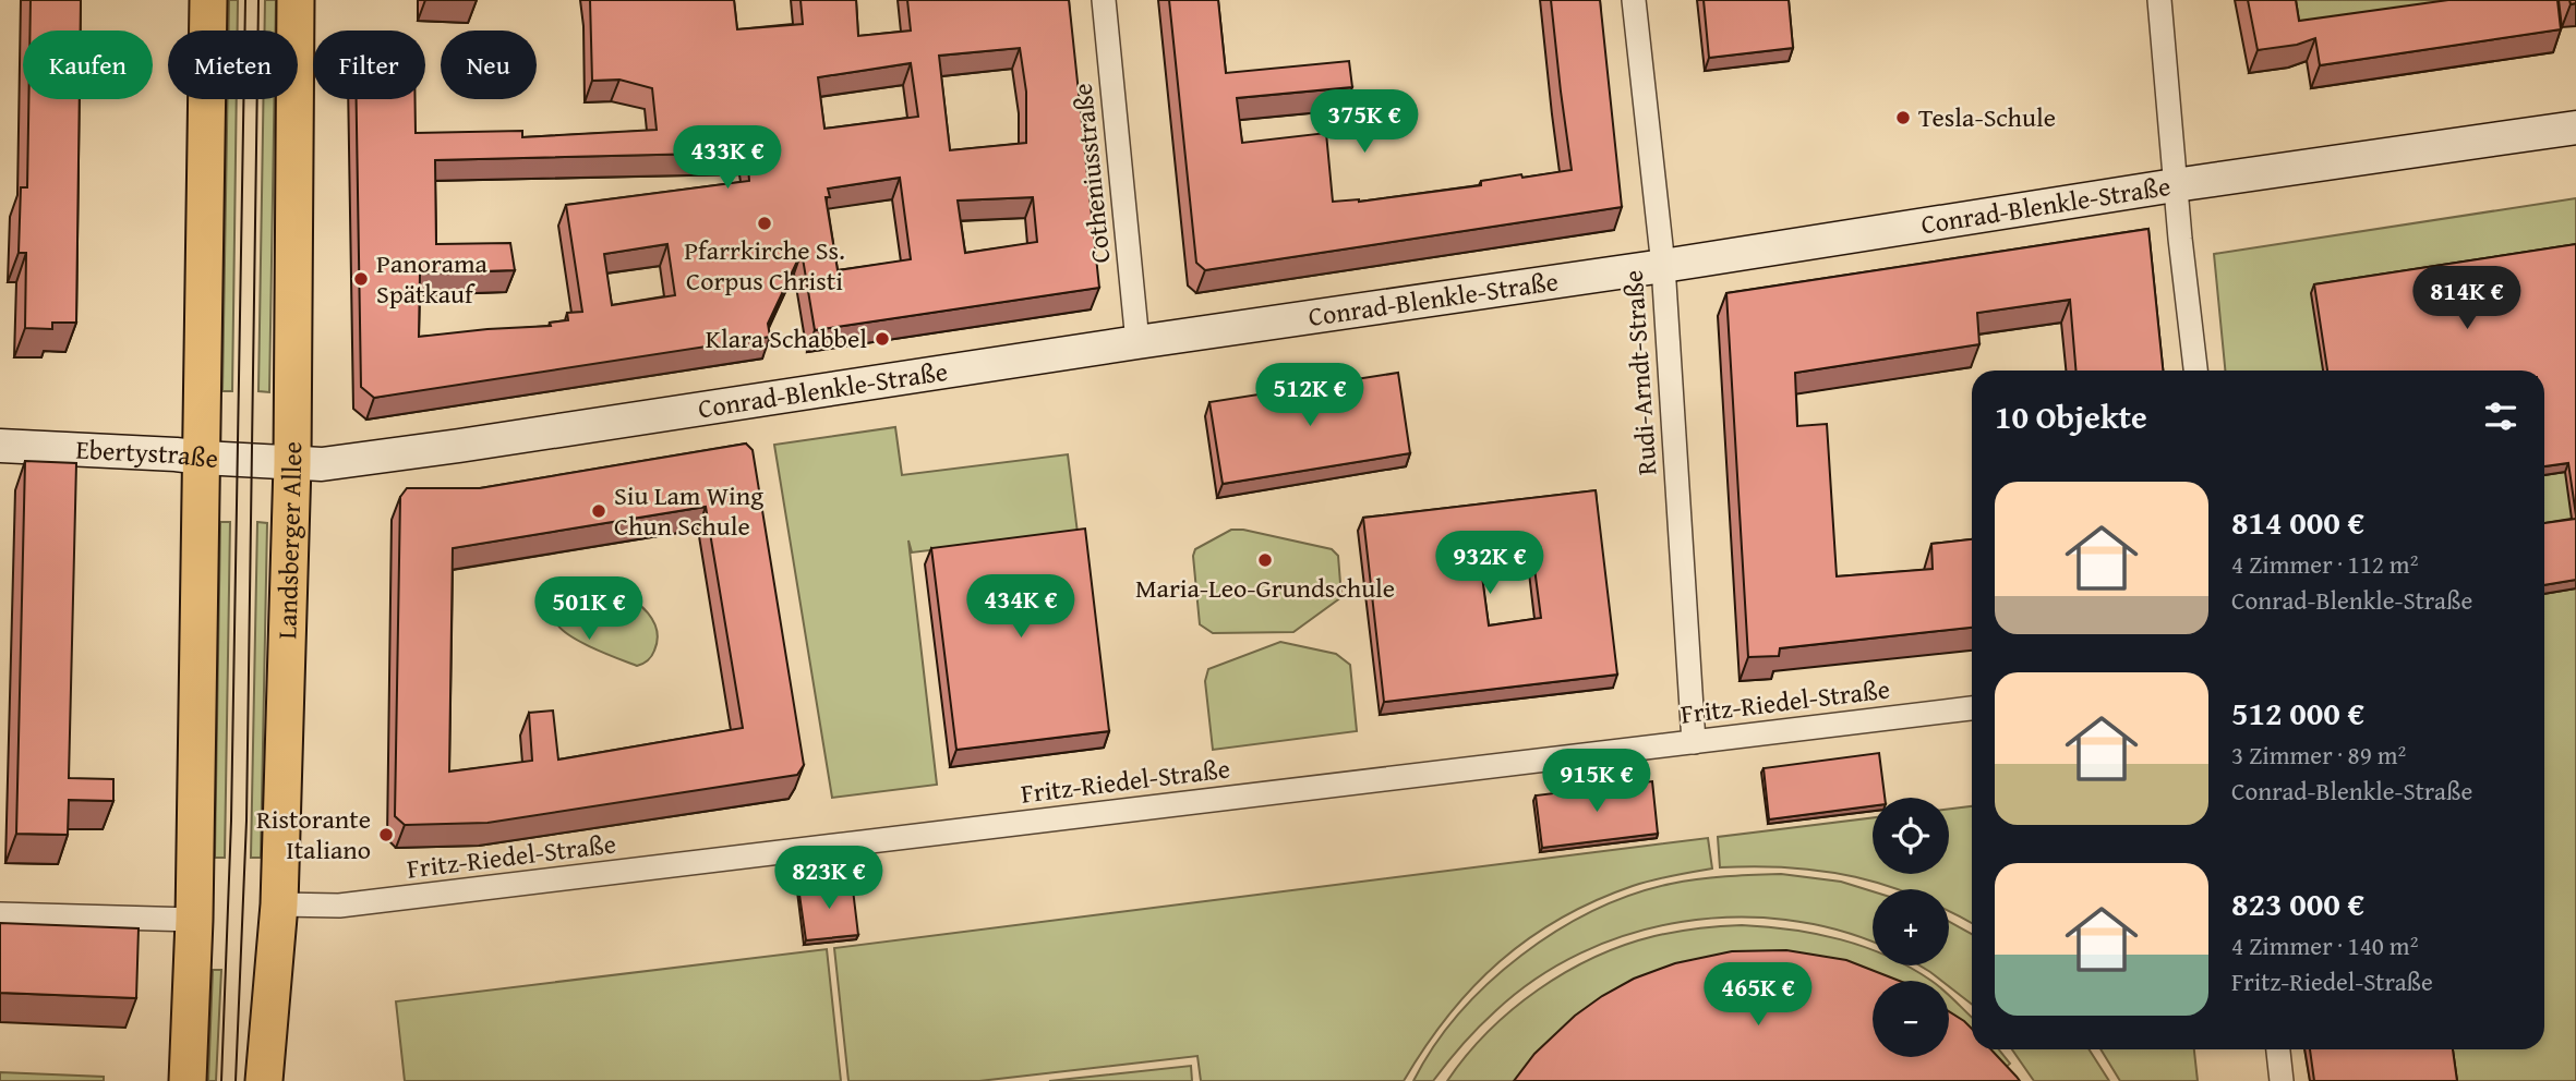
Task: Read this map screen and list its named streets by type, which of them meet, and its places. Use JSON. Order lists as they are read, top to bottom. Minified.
{"streets":{"main road":["Landsberger Allee"],"street":["Cotheniusstraße","Conrad-Blenkle-Straße","Rudi-Arndt-Straße","Ebertystraße","Fritz-Riedel-Straße"]},"crossings":[["Cotheniusstraße","Conrad-Blenkle-Straße"],["Conrad-Blenkle-Straße","Rudi-Arndt-Straße"],["Conrad-Blenkle-Straße","Ebertystraße"],["Conrad-Blenkle-Straße","Landsberger Allee"],["Rudi-Arndt-Straße","Fritz-Riedel-Straße"],["Ebertystraße","Landsberger Allee"],["Landsberger Allee","Fritz-Riedel-Straße"]],"places":["Tesla-Schule","Pfarrkirche Ss. Corpus Christi","Panorama Spätkauf","Klara Schabbel","Siu Lam Wing Chun Schule","Maria-Leo-Grundschule","Ristorante Italiano"],"page":{"chip":["Kaufen","Mieten","Filter","Neu"],"price":["375K €","433K €","814K €","512K €","932K €","434K €","501K €","915K €","823K €","465K €"],"heading":"10 Objekte","list":[{"name":"814 000 €","note":"4 Zimmer · 112 m² · Conrad-Blenkle-Straße"},{"name":"512 000 €","note":"3 Zimmer · 89 m² · Conrad-Blenkle-Straße"},{"name":"823 000 €","note":"4 Zimmer · 140 m² · Fritz-Riedel-Straße"}],"map_buttons":["+","−"]}}
